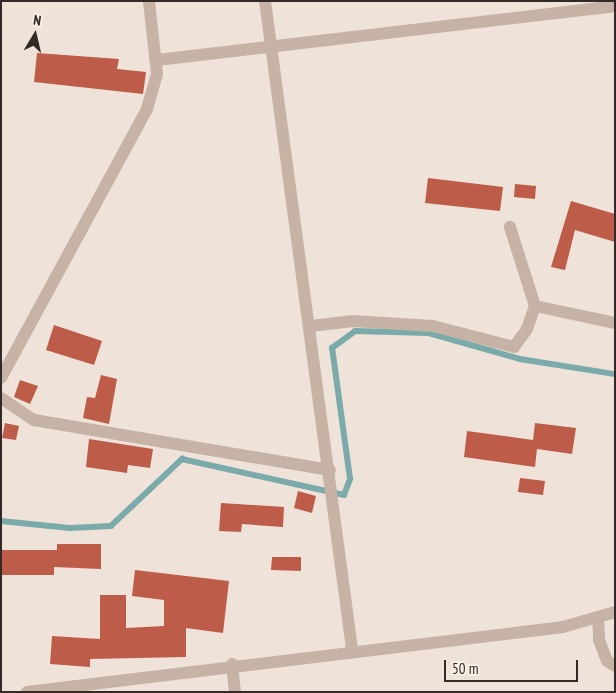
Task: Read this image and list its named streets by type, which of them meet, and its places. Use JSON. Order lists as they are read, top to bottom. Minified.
{"scale_bar":"50 m","north":"top"}
